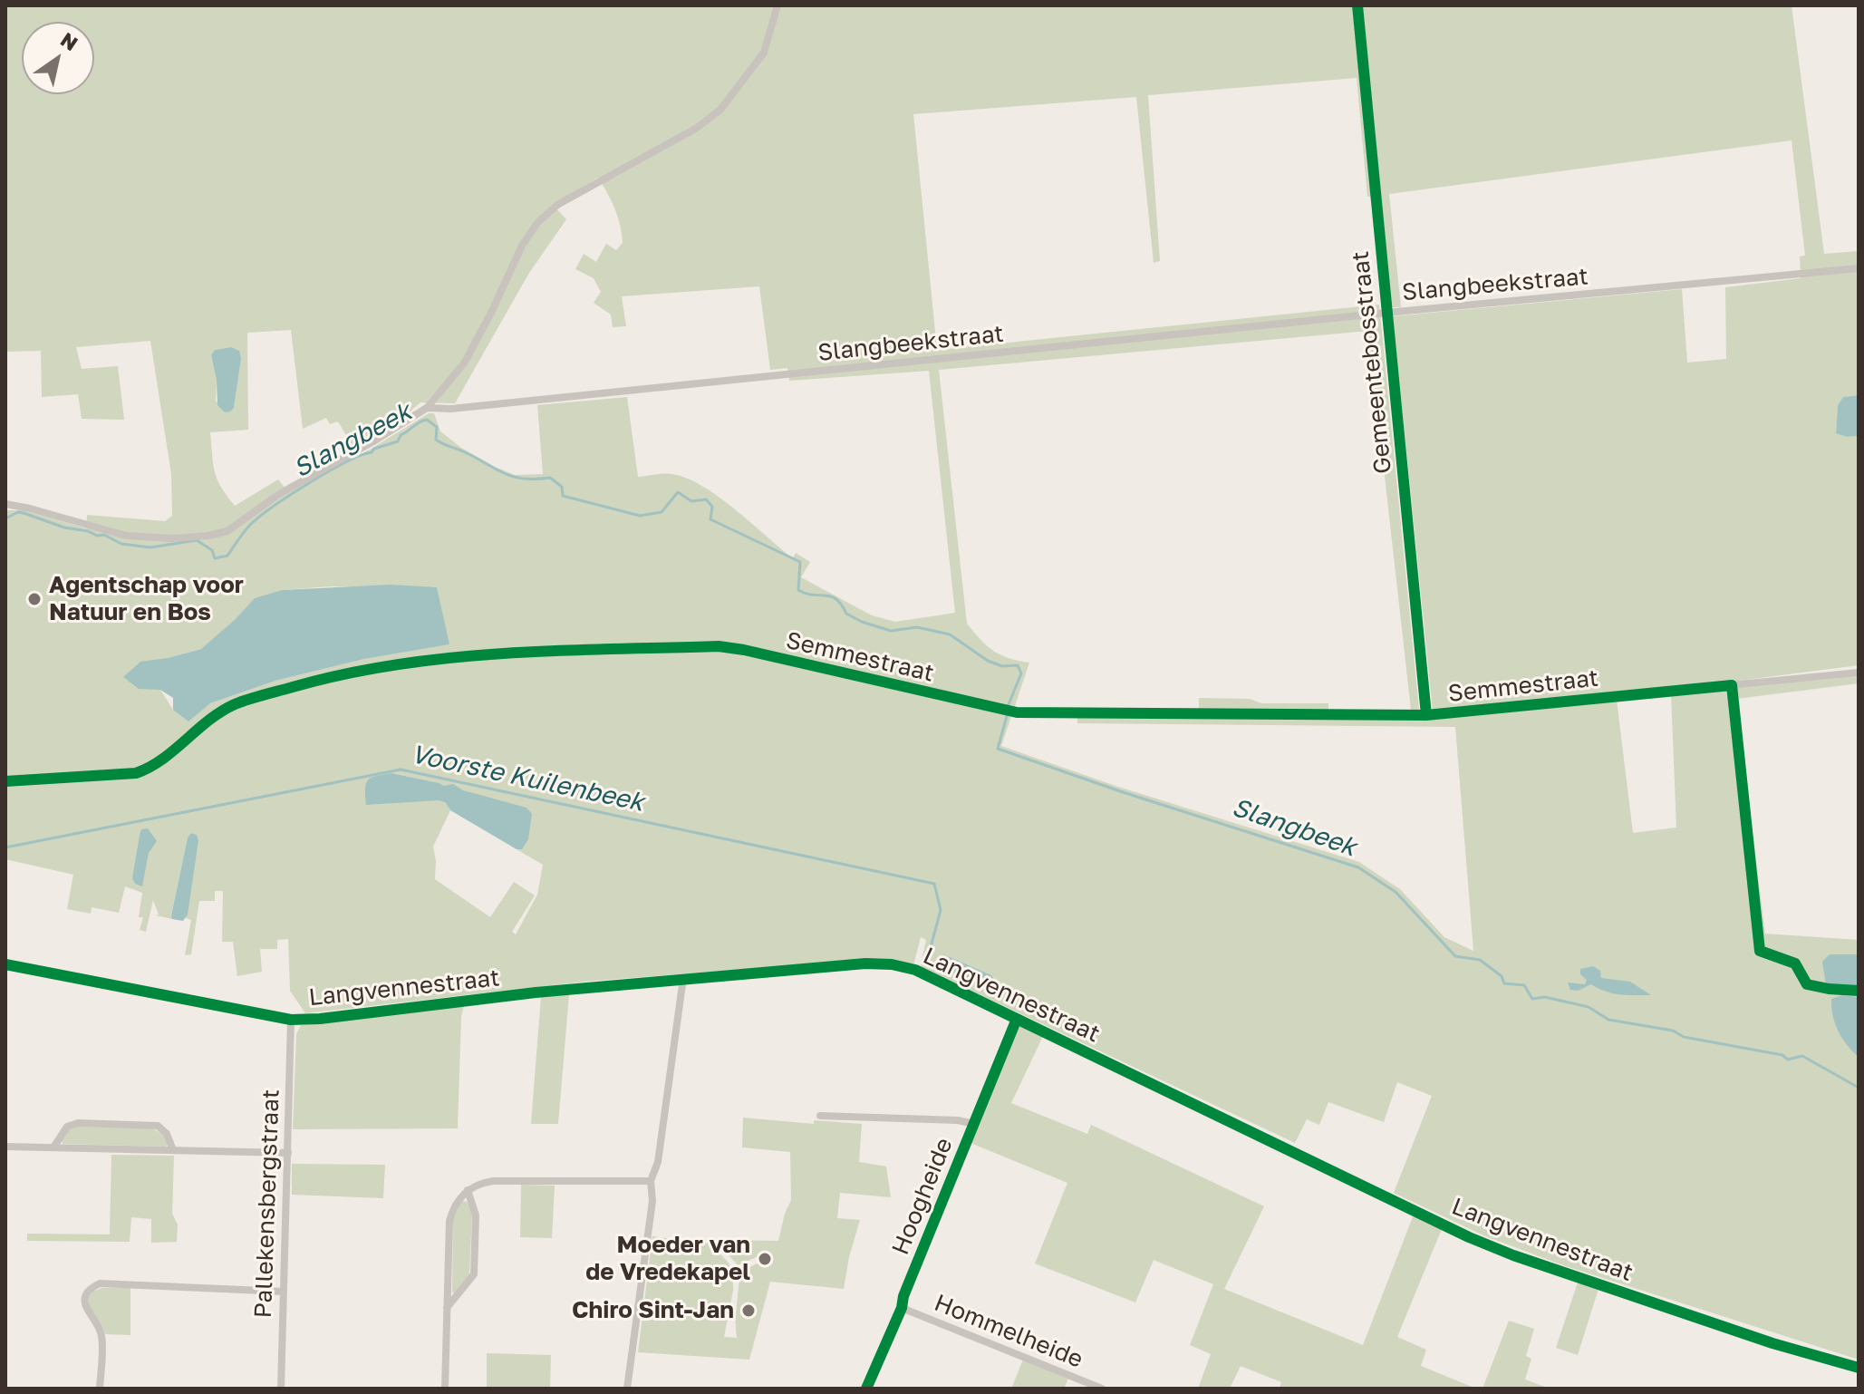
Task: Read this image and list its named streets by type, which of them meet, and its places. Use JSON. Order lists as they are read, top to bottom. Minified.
{"streets":{"street":["Slangbeekstraat","Gemeentebosstraat","Semmestraat","Langvennestraat","Hoogheide","Pallekensbergstraat","Hommelheide"]},"crossings":[["Slangbeekstraat","Gemeentebosstraat"],["Gemeentebosstraat","Semmestraat"],["Langvennestraat","Hoogheide"],["Langvennestraat","Pallekensbergstraat"],["Hoogheide","Hommelheide"]],"water":["Slangbeek","Voorste Kuilenbeek"],"places":["Agentschap voor Natuur en Bos","Moeder van de Vredekapel","Chiro Sint-Jan"],"north":"top right"}
